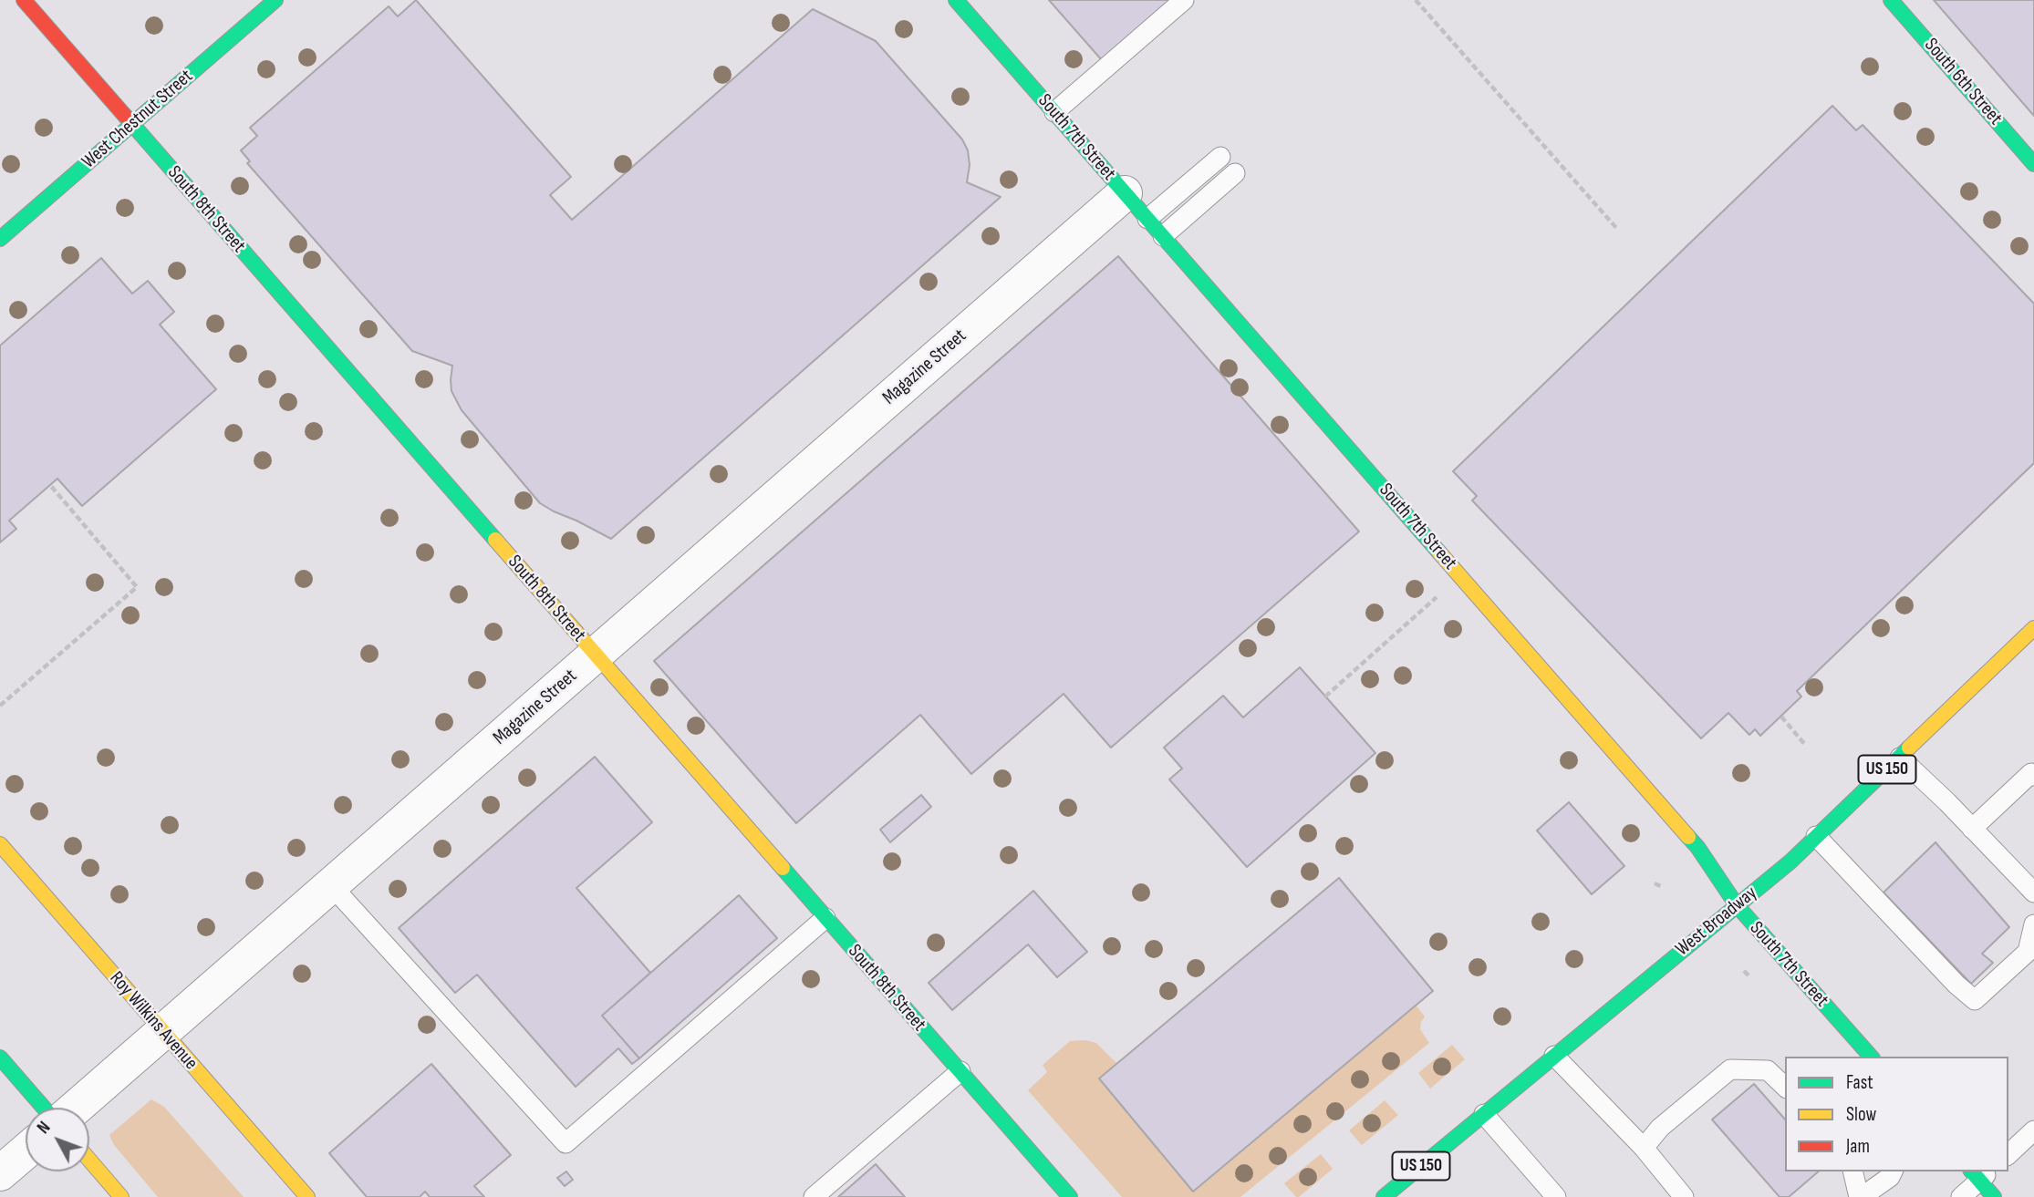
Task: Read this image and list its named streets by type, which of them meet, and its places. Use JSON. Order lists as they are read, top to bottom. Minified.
{"streets":{"street":["South 6th Street","West Chestnut Street","South 7th Street","South 8th Street","Magazine Street","US 150","West Broadway","Roy Wilkins Avenue"]},"crossings":[["West Chestnut Street","South 8th Street"],["South 7th Street","Magazine Street"],["South 7th Street","West Broadway"],["South 8th Street","Magazine Street"],["Magazine Street","Roy Wilkins Avenue"]],"legend":["Fast","Slow","Jam"],"north":"top left"}
